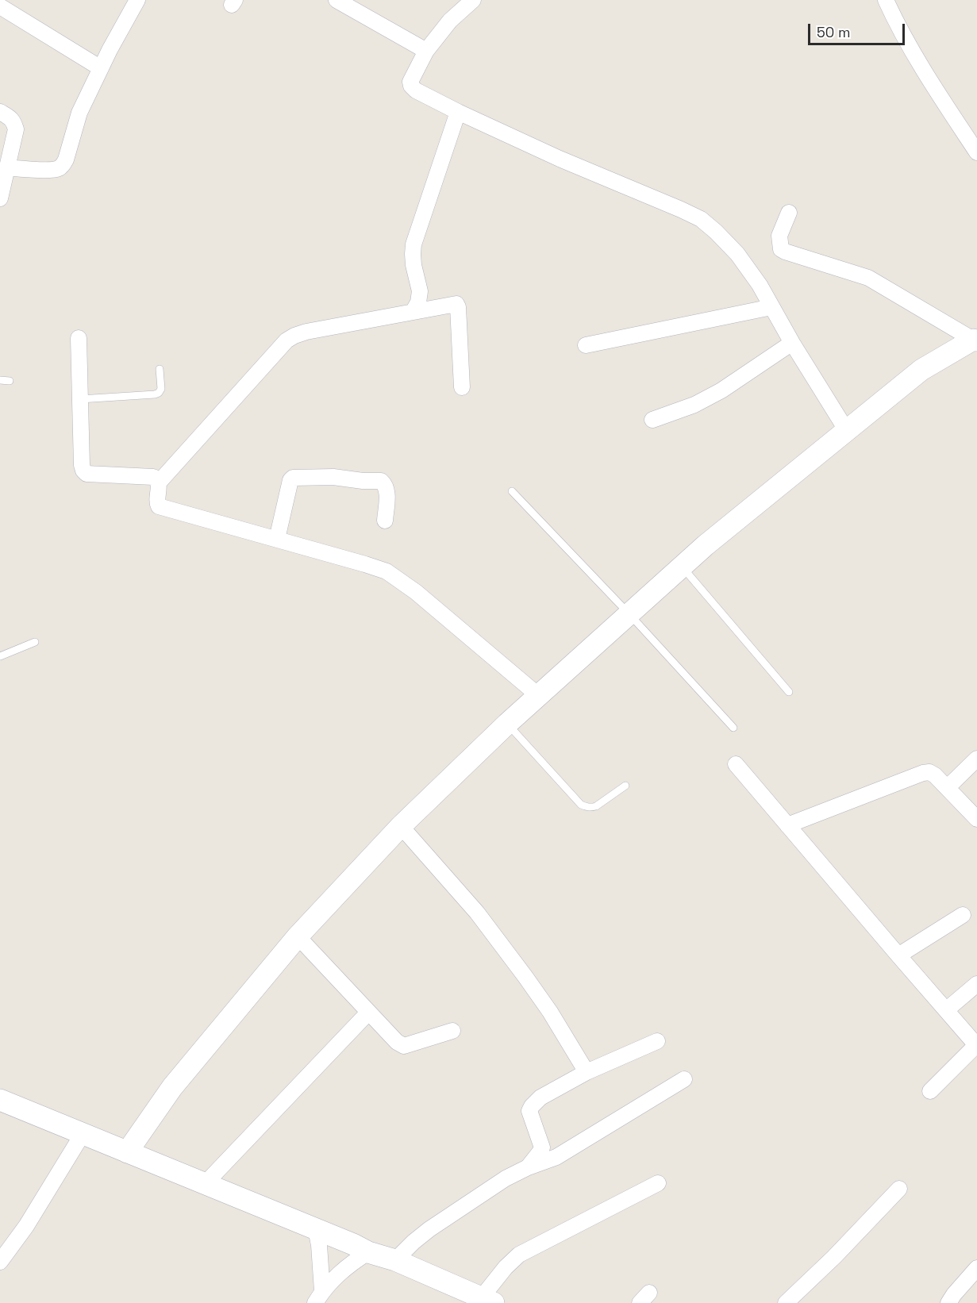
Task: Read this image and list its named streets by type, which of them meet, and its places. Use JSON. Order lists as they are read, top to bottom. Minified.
{"scale_bar":"50 m"}
